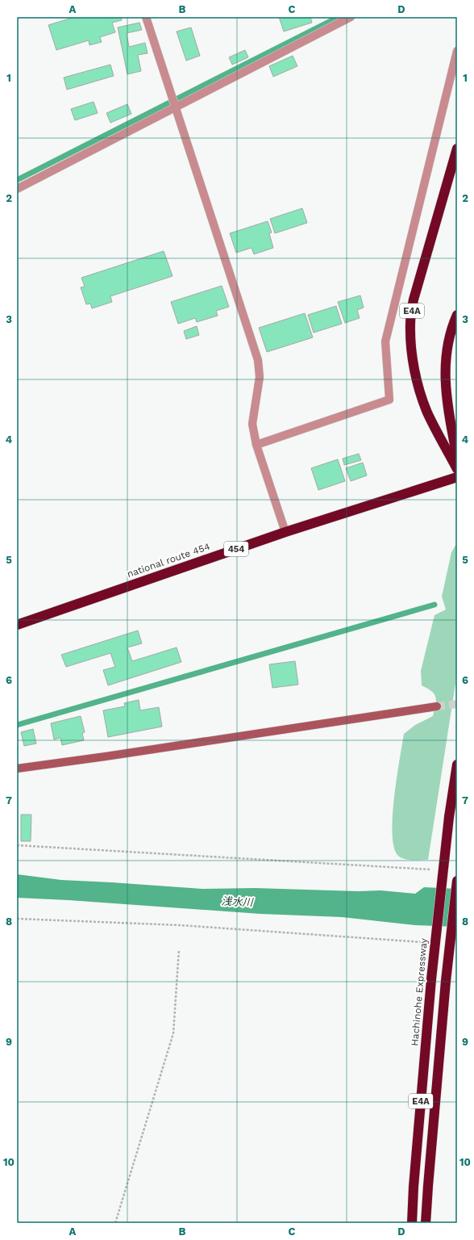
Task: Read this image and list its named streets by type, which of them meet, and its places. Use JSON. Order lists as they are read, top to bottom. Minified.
{"streets":{"highway":["E4A","454","national route 454","Hachinohe Expressway"]},"water":["浅水川"],"grid":{"columns":["A","B","C","D"],"rows":["1","2","3","4","5","6","7","8","9","10"]}}
